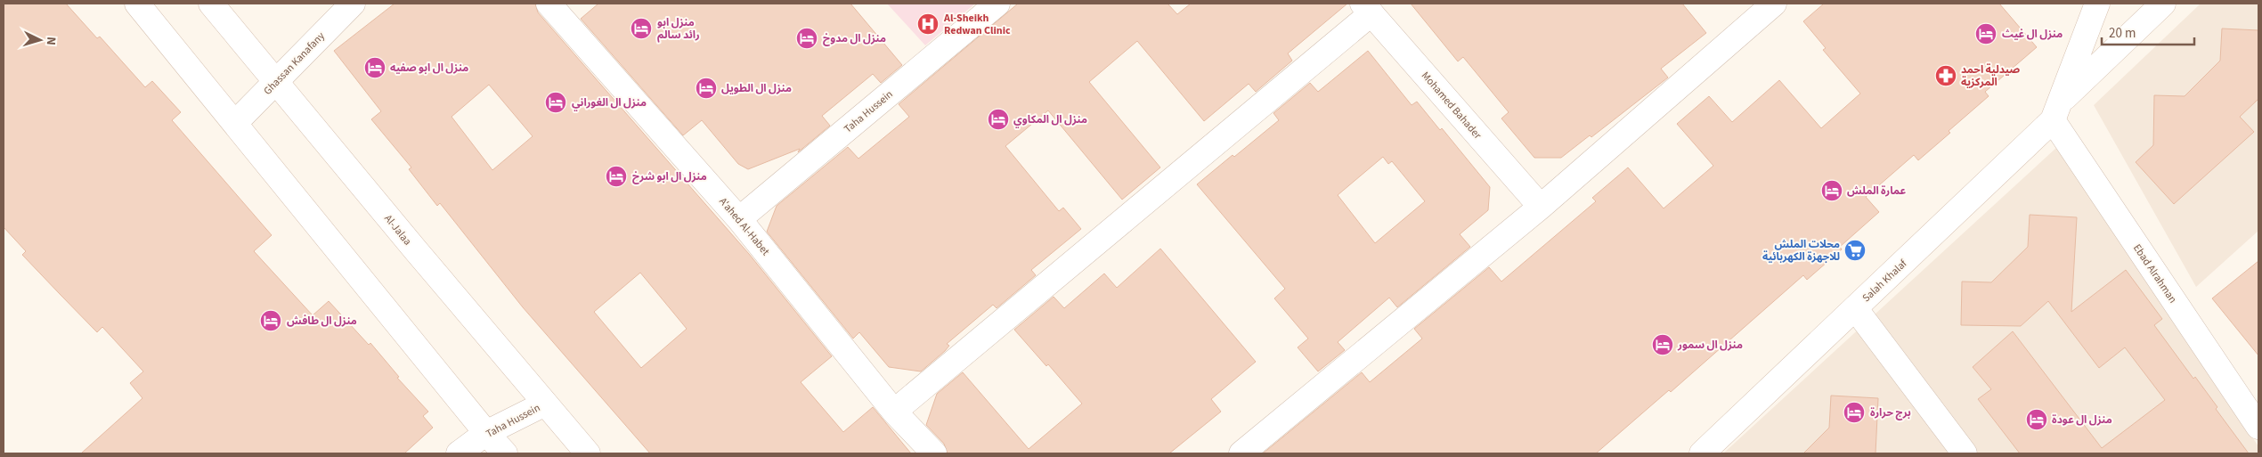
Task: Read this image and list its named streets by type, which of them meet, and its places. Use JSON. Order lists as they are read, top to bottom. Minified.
{"streets":{"street":["Ghassan Kanafany","Mohamed Bahader","Taha Hussein","A'ahed Al-Habet","Al-Jalaa","Ebad Alrahman","Salah Khalaf"]},"crossings":[["Ghassan Kanafany","Al-Jalaa"],["Taha Hussein","A'ahed Al-Habet"],["Taha Hussein","Al-Jalaa"],["Ebad Alrahman","Salah Khalaf"]],"places":{"hospital":["Al-Sheikh Redwan Clinic"],"hotel":["منزل ابو رائد سالم","منزل ال غيث","منزل ال مدوخ","منزل ال ابو صفيه","منزل ال الطويل","منزل ال الغوراني","منزل ال المكاوي","منزل ال ابو شرخ","عمارة الملش","منزل ال طافش","منزل ال سمور","برج حرارة","منزل ال عودة"],"pharmacy":["صيدلية احمد المركزية"],"supermarket":["محلات الملش للاجهزة الكهربائية"]},"scale_bar":"20 m","north":"right"}
